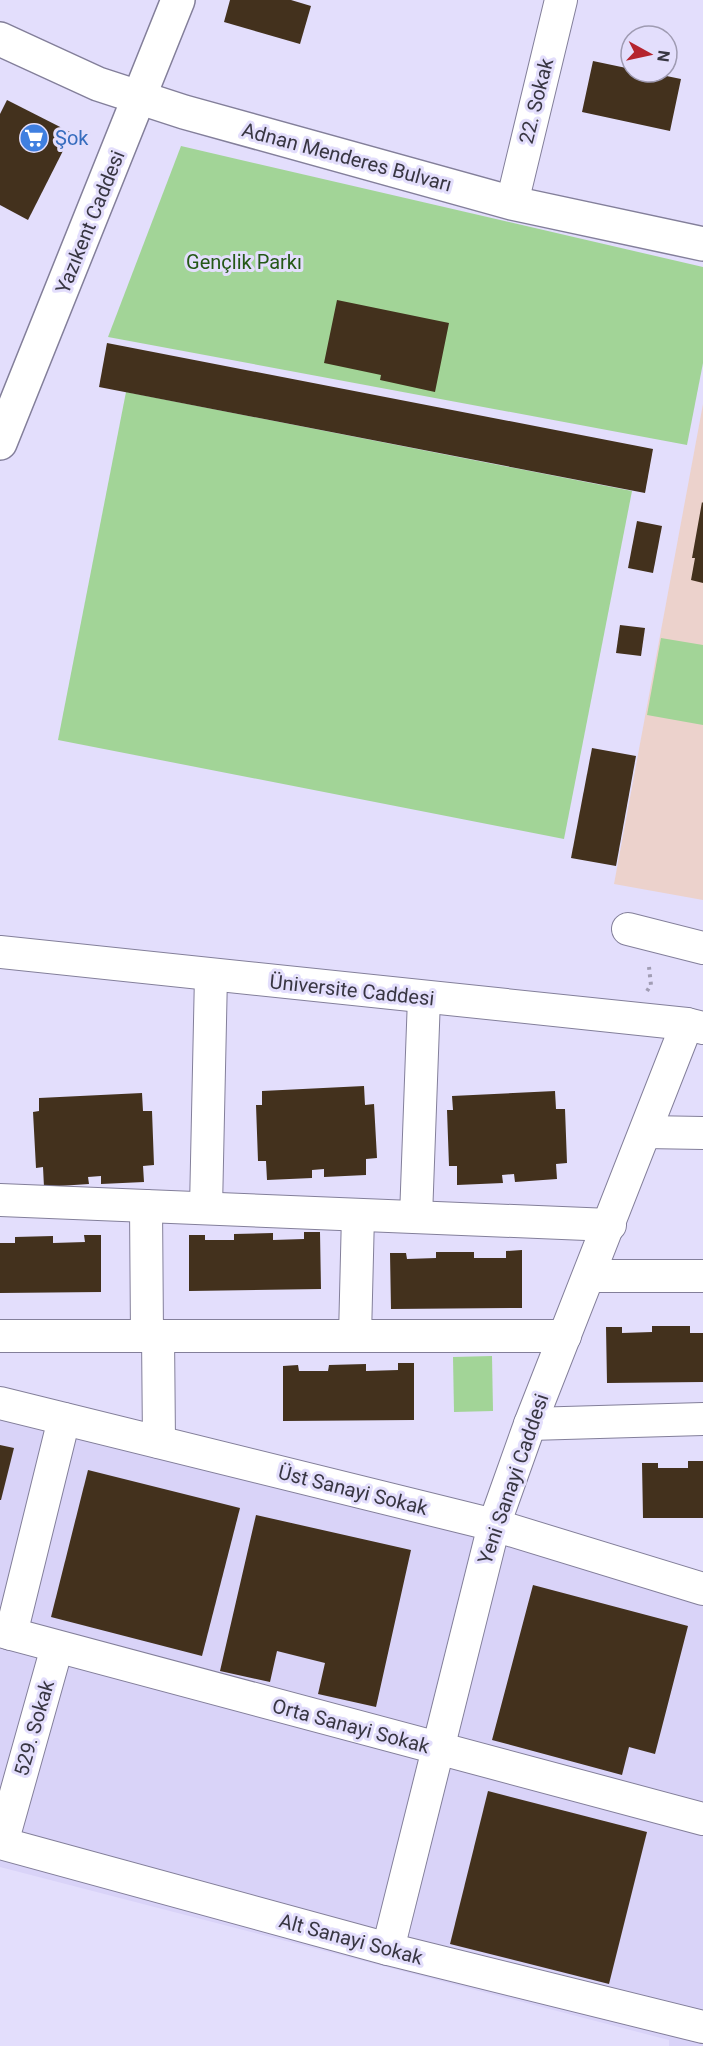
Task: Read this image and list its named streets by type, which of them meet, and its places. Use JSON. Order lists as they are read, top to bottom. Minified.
{"streets":{"main road":["Adnan Menderes Bulvarı","Yazıkent Caddesi"],"street":["22. Sokak","Üniversite Caddesi","Yeni Sanayi Caddesi","Üst Sanayi Sokak","Orta Sanayi Sokak","529. Sokak","Alt Sanayi Sokak"]},"crossings":[["22. Sokak","Adnan Menderes Bulvarı"],["Adnan Menderes Bulvarı","Yazıkent Caddesi"],["Üniversite Caddesi","Yeni Sanayi Caddesi"],["Yeni Sanayi Caddesi","Üst Sanayi Sokak"],["Yeni Sanayi Caddesi","Orta Sanayi Sokak"],["Yeni Sanayi Caddesi","Alt Sanayi Sokak"],["Orta Sanayi Sokak","529. Sokak"],["529. Sokak","Alt Sanayi Sokak"]],"parks":["Gençlik Parkı"],"places":{"supermarket":["Şok"]},"north":"right"}
